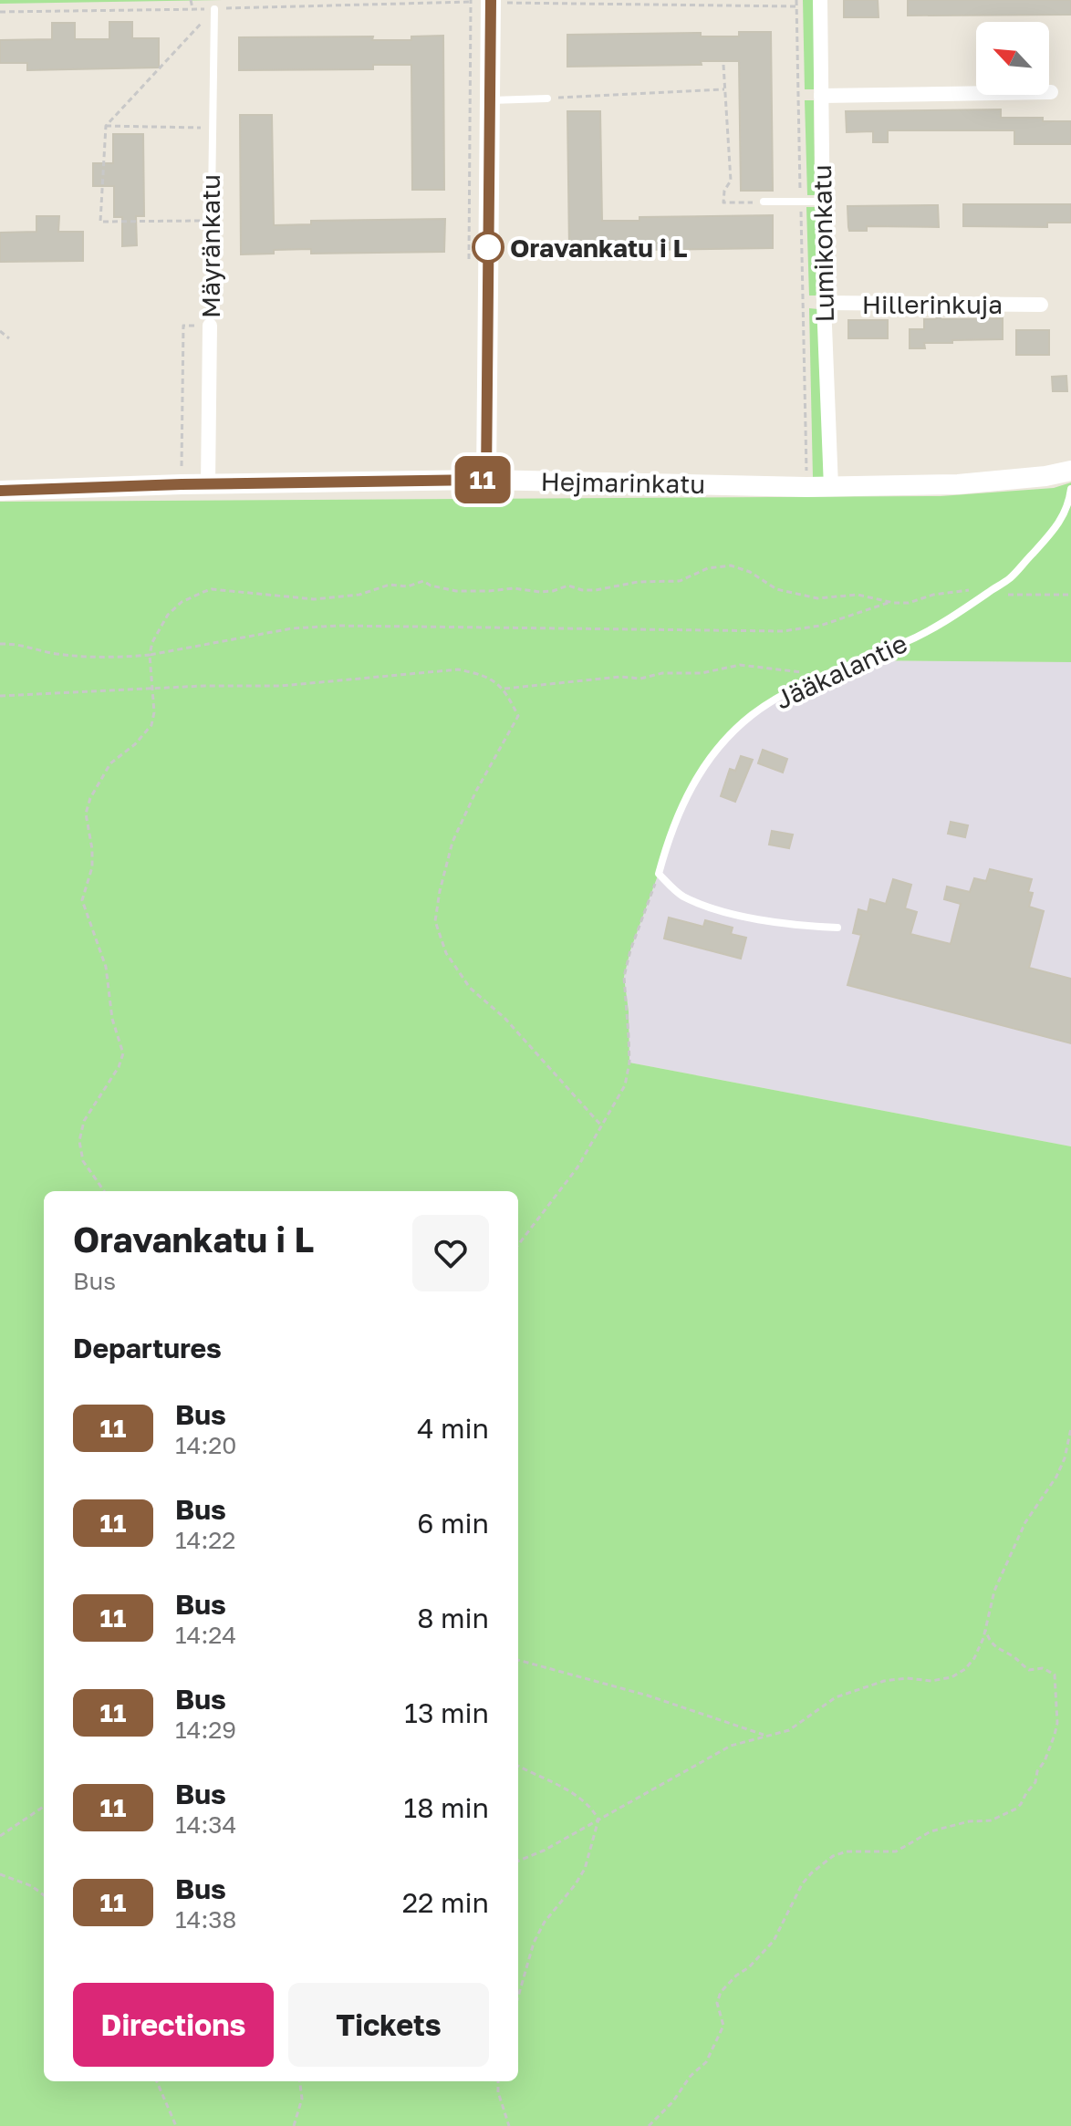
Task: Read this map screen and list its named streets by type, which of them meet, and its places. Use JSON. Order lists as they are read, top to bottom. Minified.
{"streets":{"street":["Lumikonkatu","Mäyränkatu","Hillerinkuja","Hejmarinkatu"],"lane":["Jääkalantie"]},"crossings":[["Lumikonkatu","Hillerinkuja"],["Lumikonkatu","Hejmarinkatu"],["Mäyränkatu","Hejmarinkatu"]],"places":["Oravankatu i L"],"lines":["bus line 11"],"north":"top left","page":{"on_map":"11","heading":[["Oravankatu i L","Bus"],"Departures"],"list":[{"mark":"11","name":"Bus","note":"14:20","value":"4 min"},{"mark":"11","name":"Bus","note":"14:22","value":"6 min"},{"mark":"11","name":"Bus","note":"14:24","value":"8 min"},{"mark":"11","name":"Bus","note":"14:29","value":"13 min"},{"mark":"11","name":"Bus","note":"14:34","value":"18 min"},{"mark":"11","name":"Bus","note":"14:38","value":"22 min"}],"buttons":["Directions","Tickets"]}}
